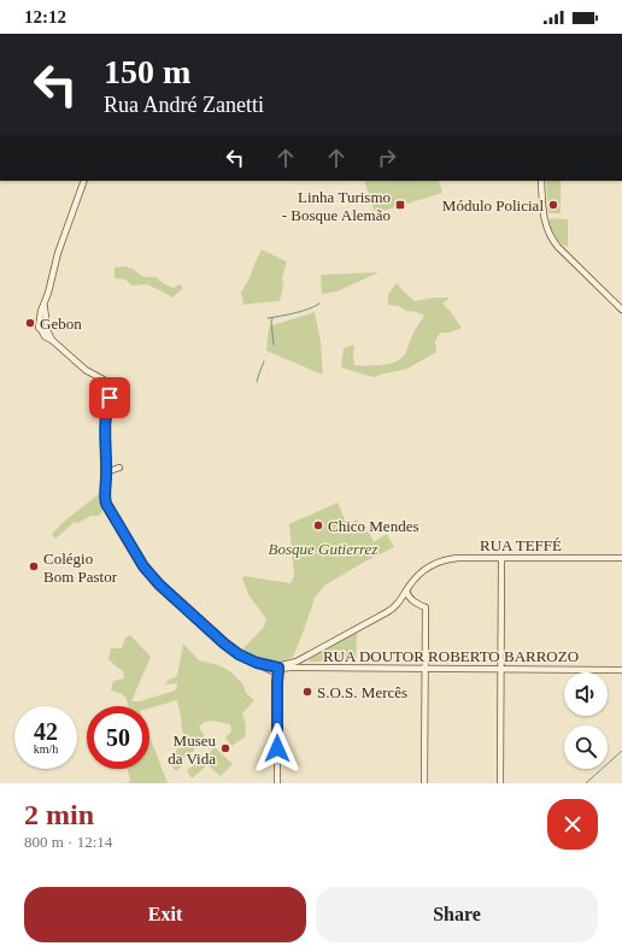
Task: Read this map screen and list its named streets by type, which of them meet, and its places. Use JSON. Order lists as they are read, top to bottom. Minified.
{"streets":{"main road":["RUA TEFFÉ","RUA DOUTOR ROBERTO BARROZO"]},"parks":["Bosque Gutierrez"],"places":{"transit":["Linha Turismo - Bosque Alemão"],"other":["Módulo Policial","Gebon","Chico Mendes","Colégio Bom Pastor","S.O.S. Mercês","Museu da Vida"]},"page":{"status":"12:12","turn":["150 m","Rua André Zanetti"],"speed":"42 km/h","limit":"50","heading":["2 min","800 m · 12:14"],"buttons":["Exit","Share"]}}
